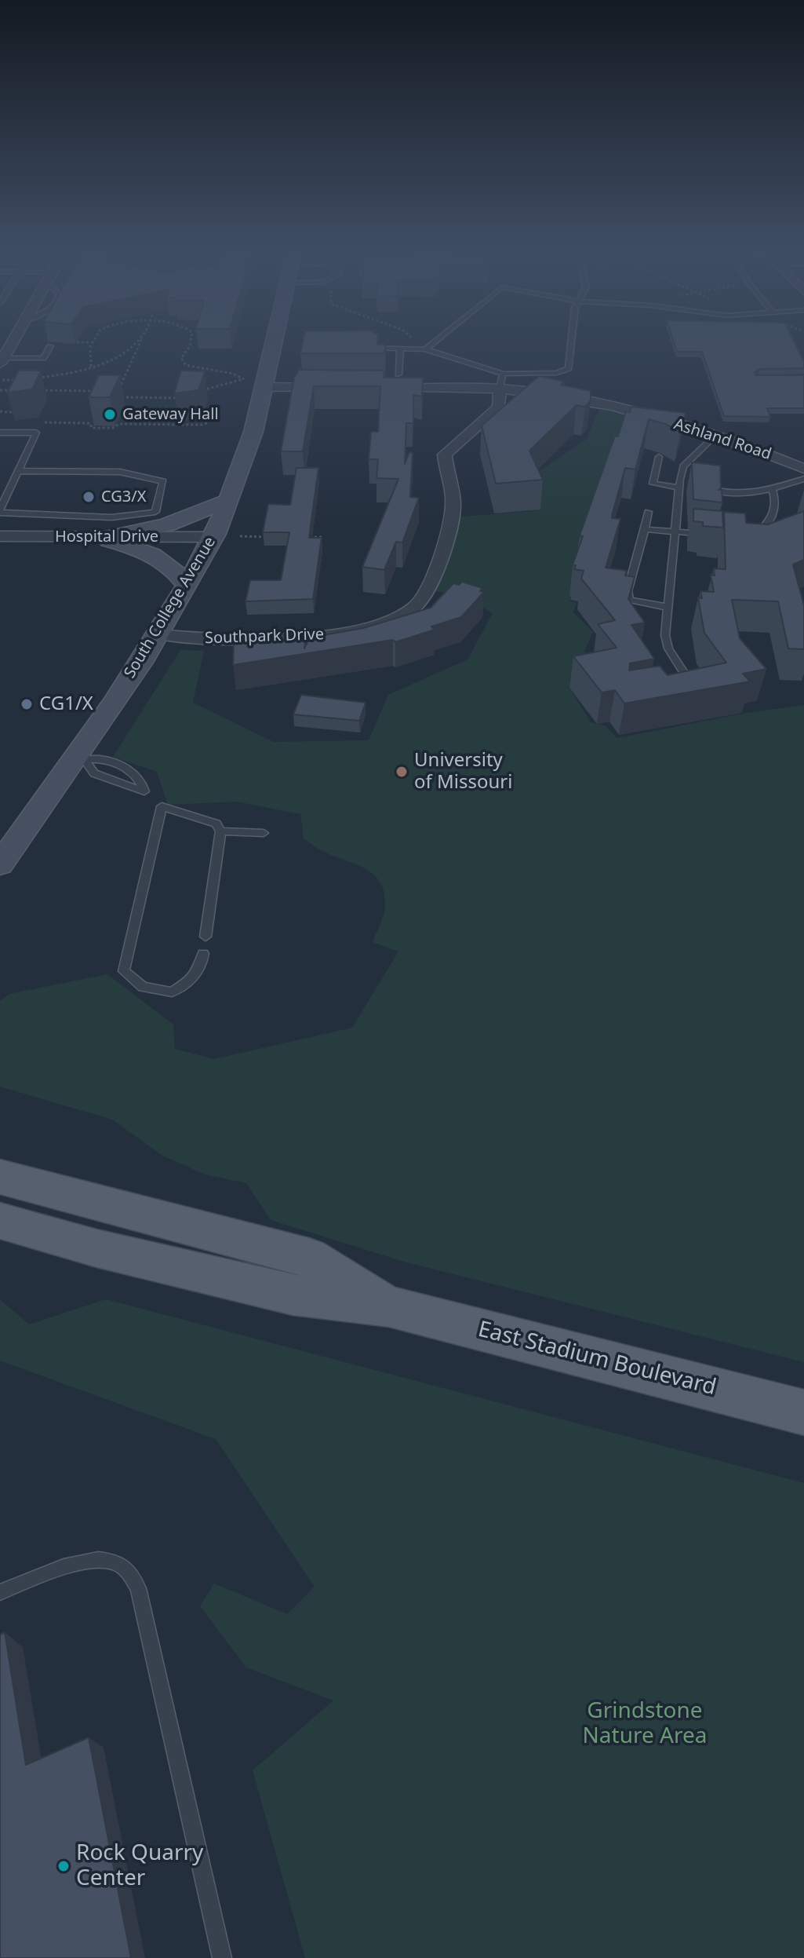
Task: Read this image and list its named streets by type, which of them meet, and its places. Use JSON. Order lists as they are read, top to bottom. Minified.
{"streets":{"main road":["South College Avenue","East Stadium Boulevard"],"street":["Ashland Road","Hospital Drive","Southpark Drive"]},"crossings":[["Ashland Road","Southpark Drive"],["Hospital Drive","South College Avenue"],["South College Avenue","Southpark Drive"]],"parks":["Grindstone Nature Area"],"places":["Gateway Hall","CG3/X","CG1/X","University of Missouri","Rock Quarry Center"]}
